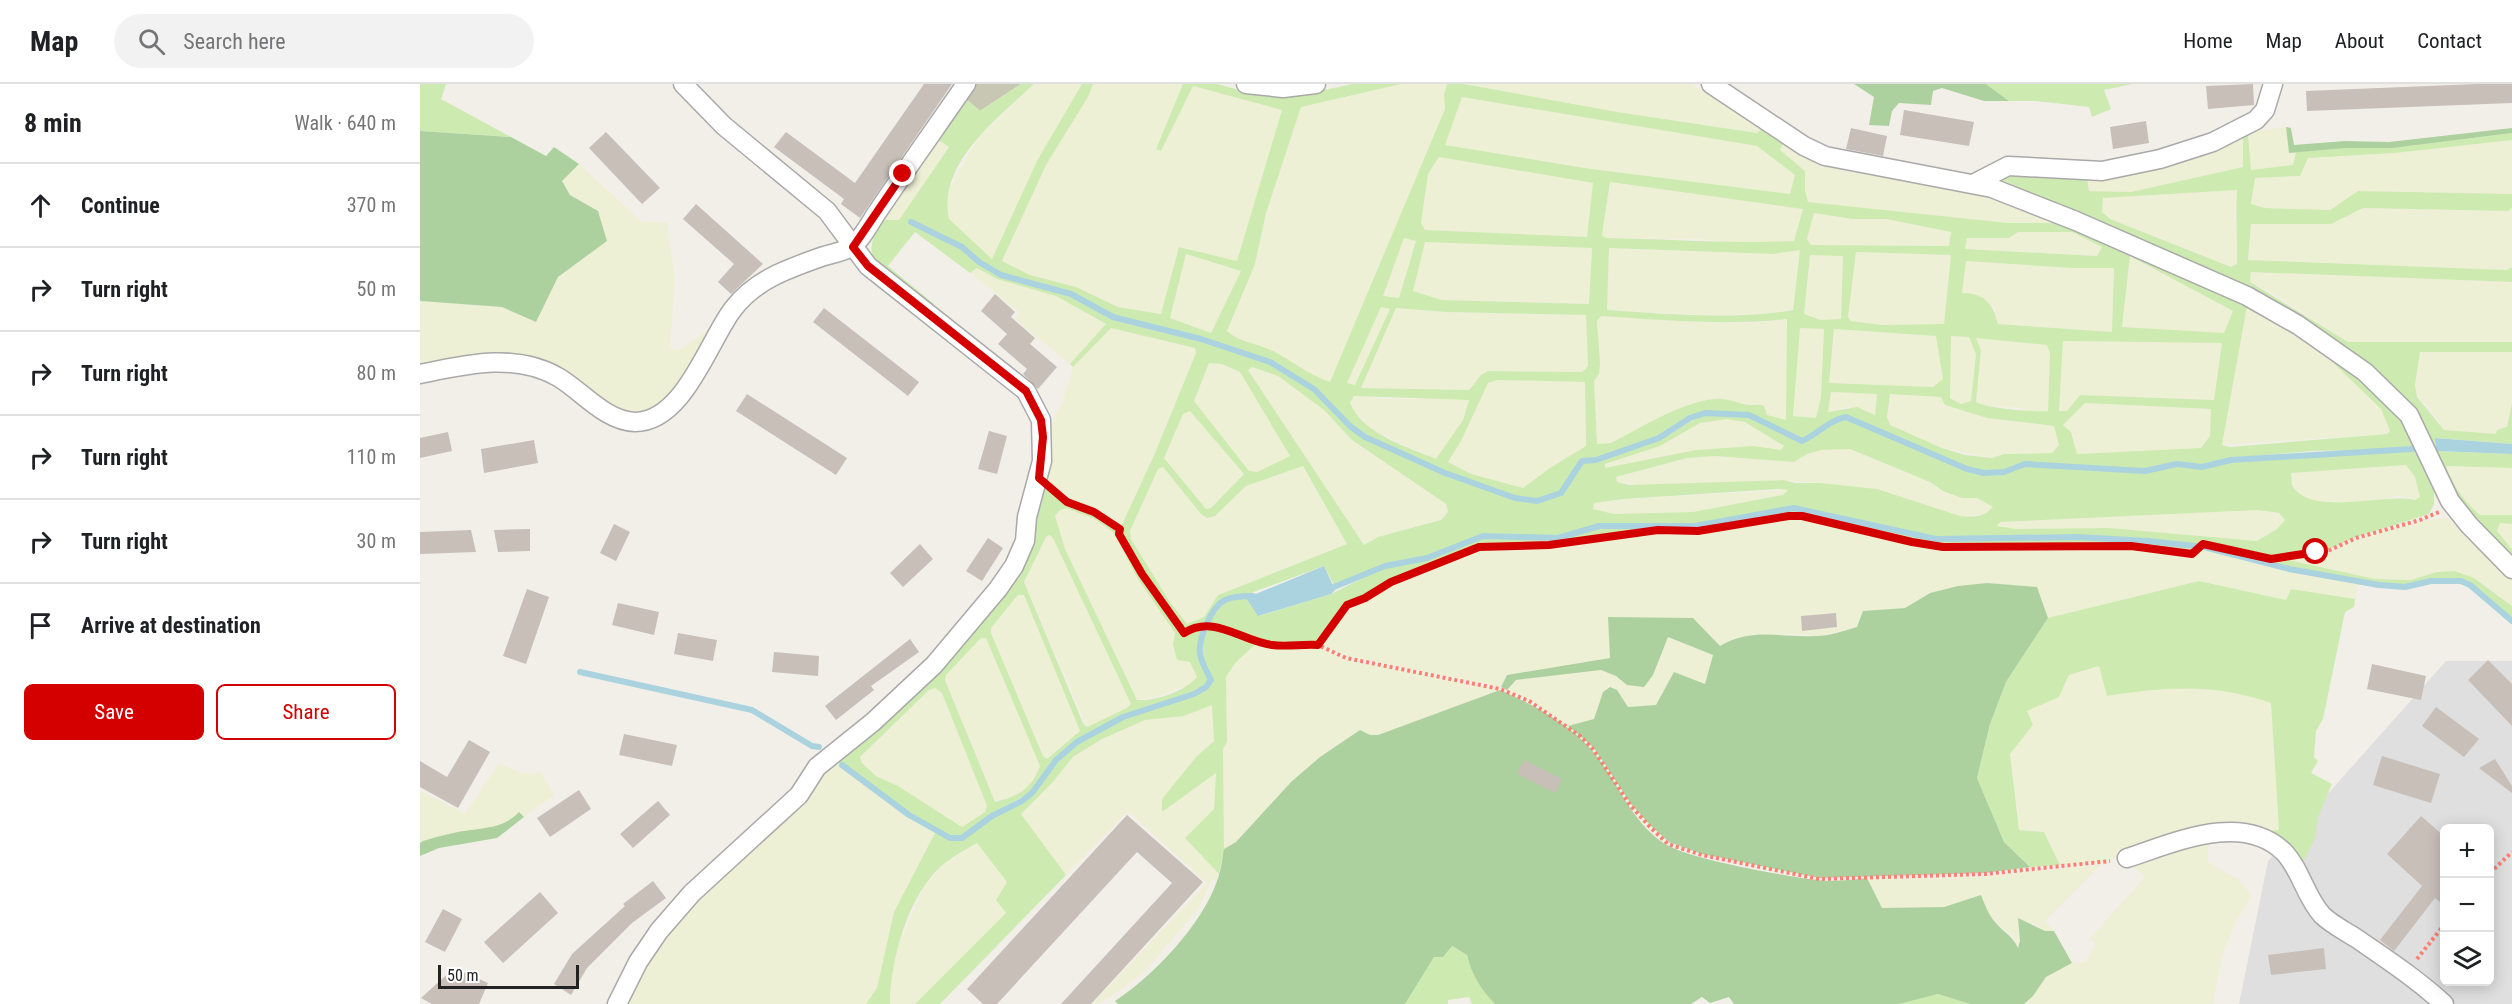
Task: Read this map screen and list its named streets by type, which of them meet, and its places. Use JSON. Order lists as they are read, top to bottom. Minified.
{"scale_bar":"50 m","page":{"header":"Map","search":"Search here","nav":["Home","Map","About","Contact"],"heading":["8 min","Walk · 640 m"],"list":[["Continue","370 m"],["Turn right","50 m"],["Turn right","80 m"],["Turn right","110 m"],["Turn right","30 m"],"Arrive at destination"],"buttons":["Save","Share"],"map_buttons":["+","−"],"scale":"50 m"}}
